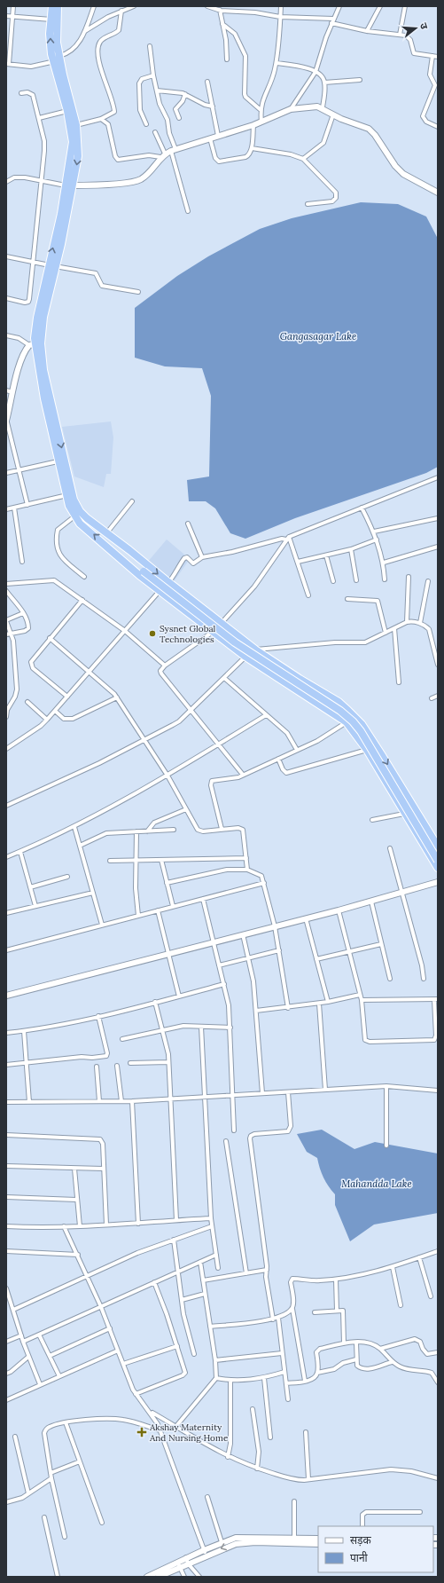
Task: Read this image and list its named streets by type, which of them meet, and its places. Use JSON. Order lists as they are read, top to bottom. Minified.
{"water":["Gangasagar Lake","Mahandda Lake"],"places":{"other":["Sysnet Global Technologies"],"health":["Akshay Maternity And Nursing Home"]},"legend":["सड़क","पानी"],"north":"right"}
